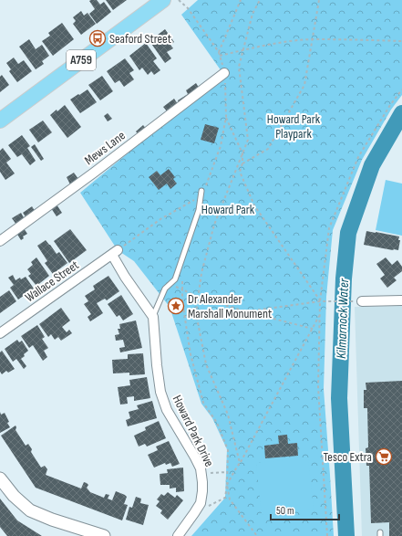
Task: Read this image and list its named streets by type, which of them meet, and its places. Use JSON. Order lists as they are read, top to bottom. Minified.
{"streets":{"main road":["A759"],"street":["Mews Lane","Wallace Street","Howard Park Drive"]},"water":["Kilmarnock Water"],"parks":["Howard Park Playpark","Howard Park"],"places":{"bus stop":["Seaford Street"],"place":["Dr Alexander Marshall Monument"],"supermarket":["Tesco Extra"]},"scale_bar":"50 m"}
